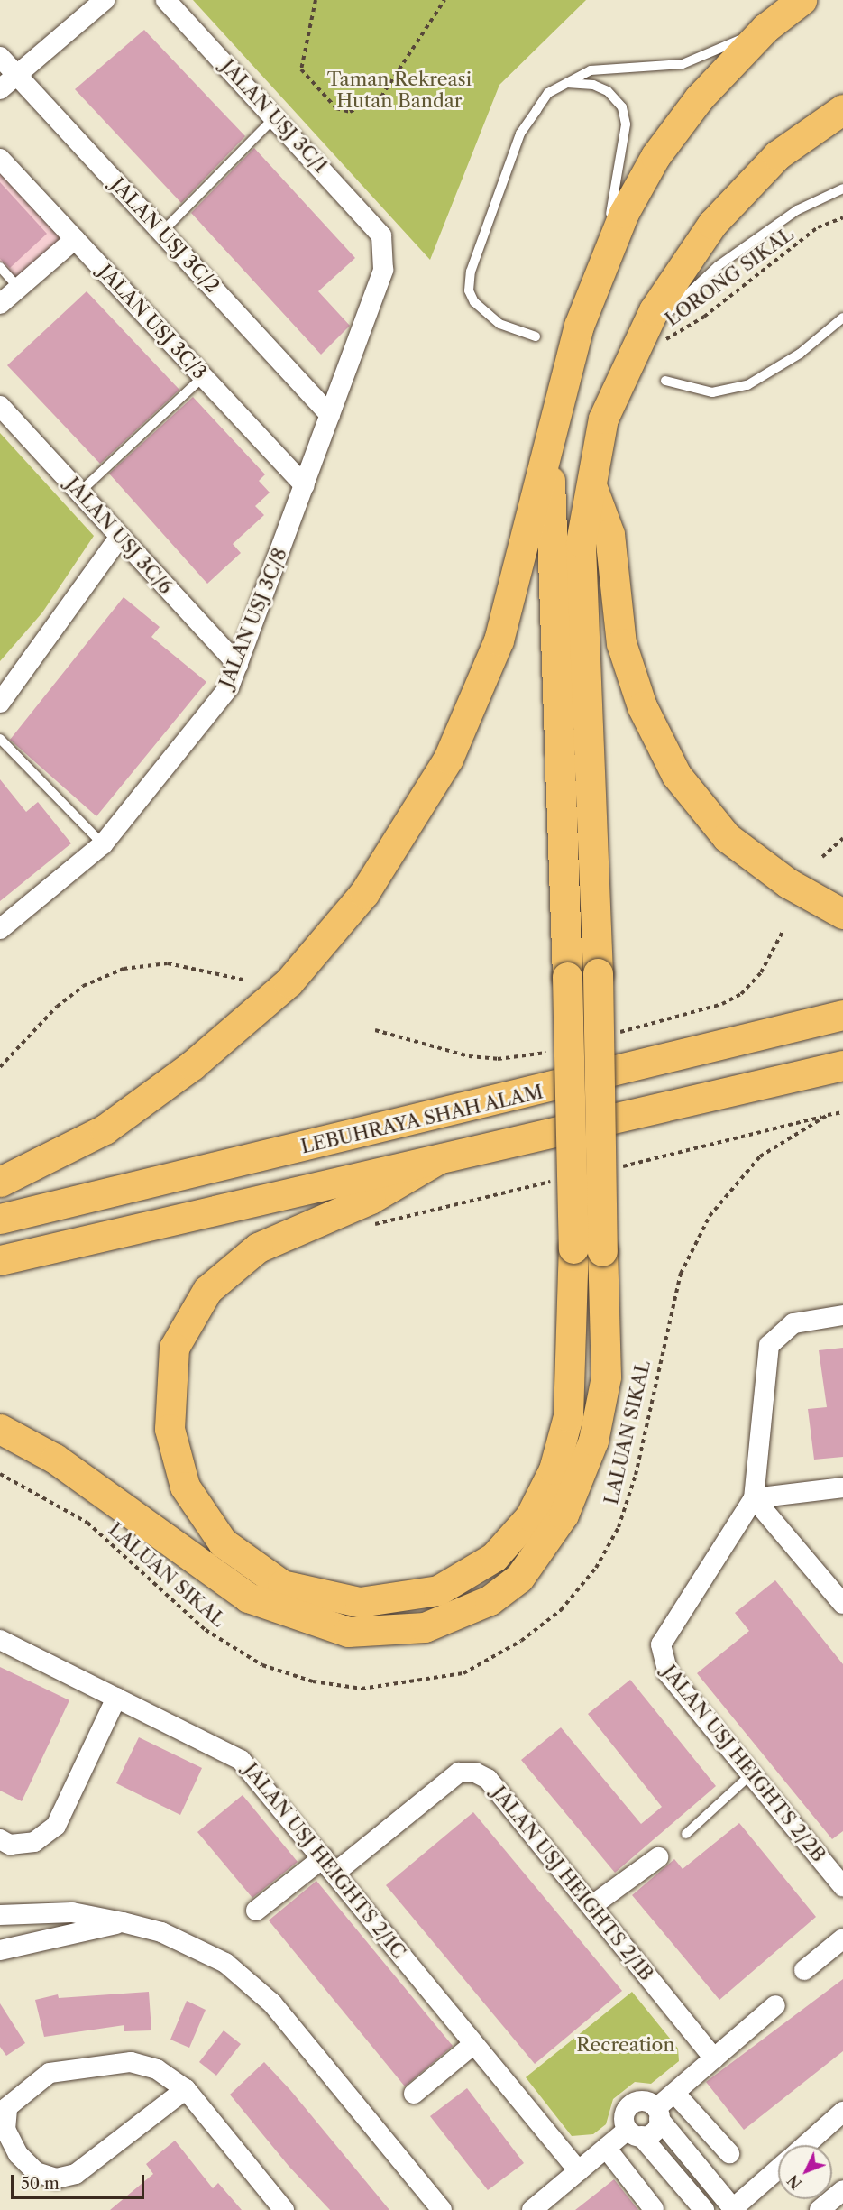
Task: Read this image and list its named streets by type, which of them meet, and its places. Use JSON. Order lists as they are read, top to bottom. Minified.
{"streets":{"highway":["LEBUHRAYA SHAH ALAM"],"street":["JALAN USJ 3C/1","JALAN USJ 3C/2","JALAN USJ 3C/3","JALAN USJ 3C/6","JALAN USJ 3C/8","JALAN USJ HEIGHTS 2/2B","JALAN USJ HEIGHTS 2/1C","JALAN USJ HEIGHTS 2/1B"],"path":["LORONG SIKAL","LALUAN SIKAL"]},"crossings":[["JALAN USJ 3C/1","JALAN USJ 3C/8"],["JALAN USJ 3C/2","JALAN USJ 3C/8"],["JALAN USJ 3C/3","JALAN USJ 3C/8"],["JALAN USJ 3C/6","JALAN USJ 3C/8"],["JALAN USJ HEIGHTS 2/1C","JALAN USJ HEIGHTS 2/1B"]],"parks":["Taman Rekreasi Hutan Bandar","Recreation"],"scale_bar":"50 m","north":"bottom left"}
